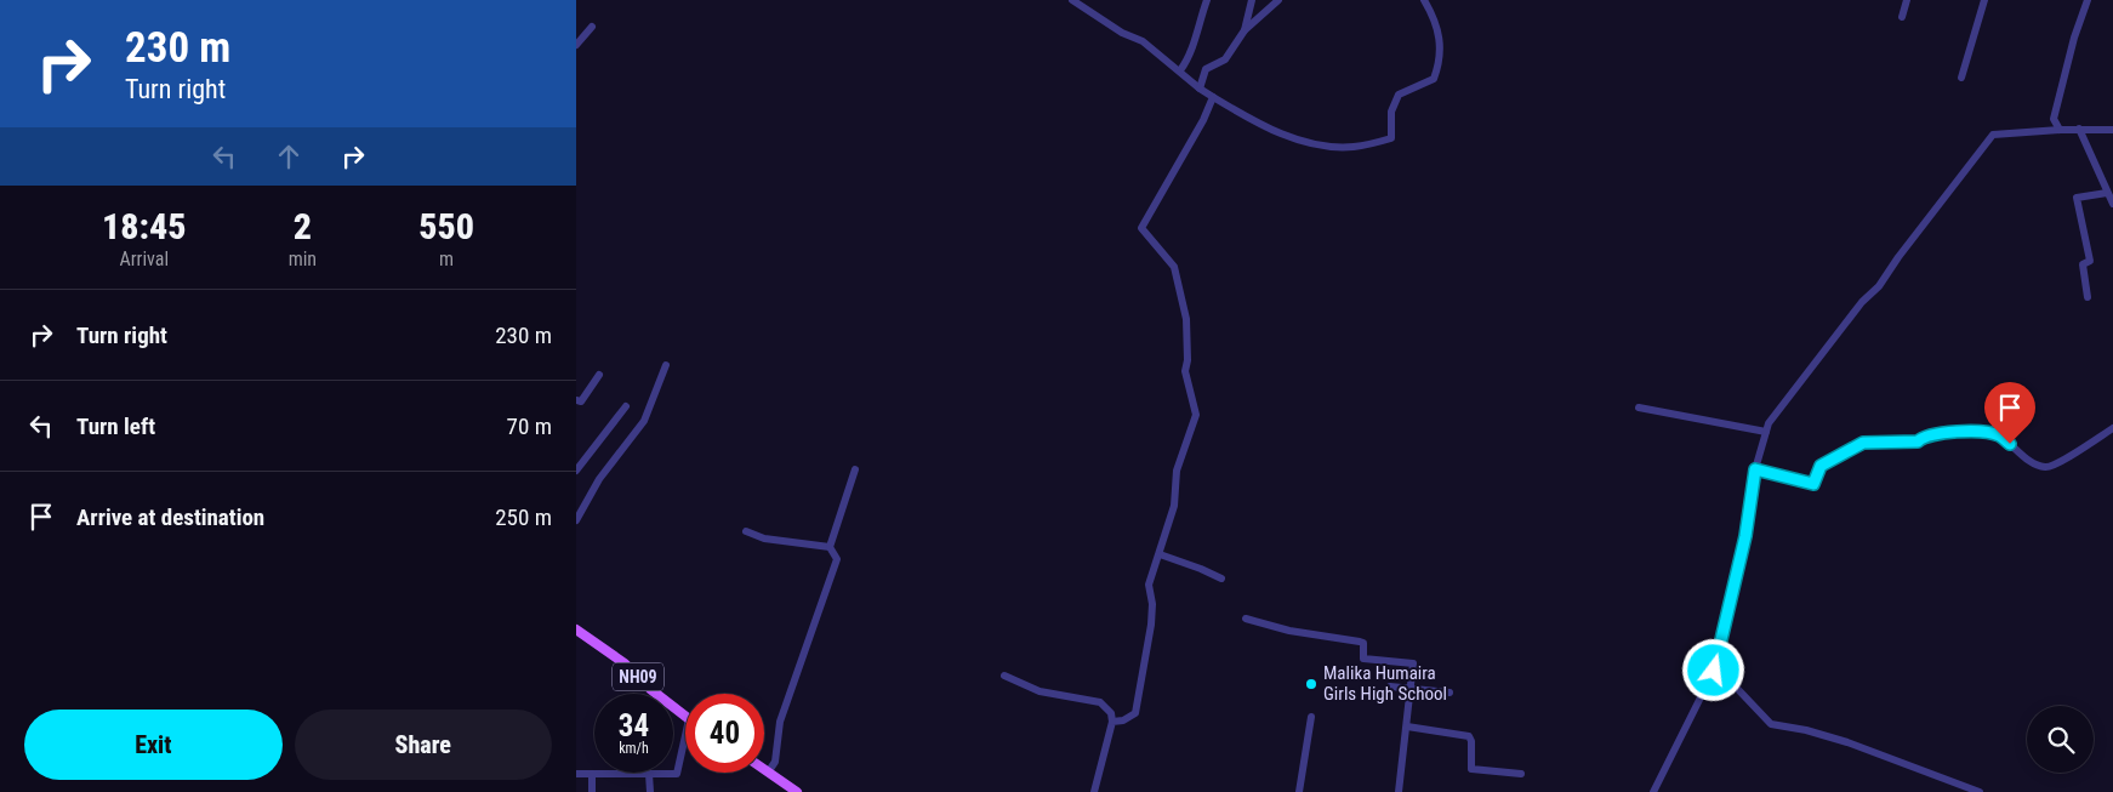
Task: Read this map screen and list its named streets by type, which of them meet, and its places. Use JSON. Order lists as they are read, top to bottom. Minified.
{"streets":{"main road":["NH09"]},"places":["Malika Humaira Girls High School"],"page":{"turn":["230 m","Turn right"],"eta":["18:45","Arrival","2","min","550","m"],"list":[{"name":"Turn right","value":"230 m"},{"name":"Turn left","value":"70 m"},{"name":"Arrive at destination","value":"250 m"}],"speed":"34 km/h","limit":"40","buttons":["Exit","Share"]}}
